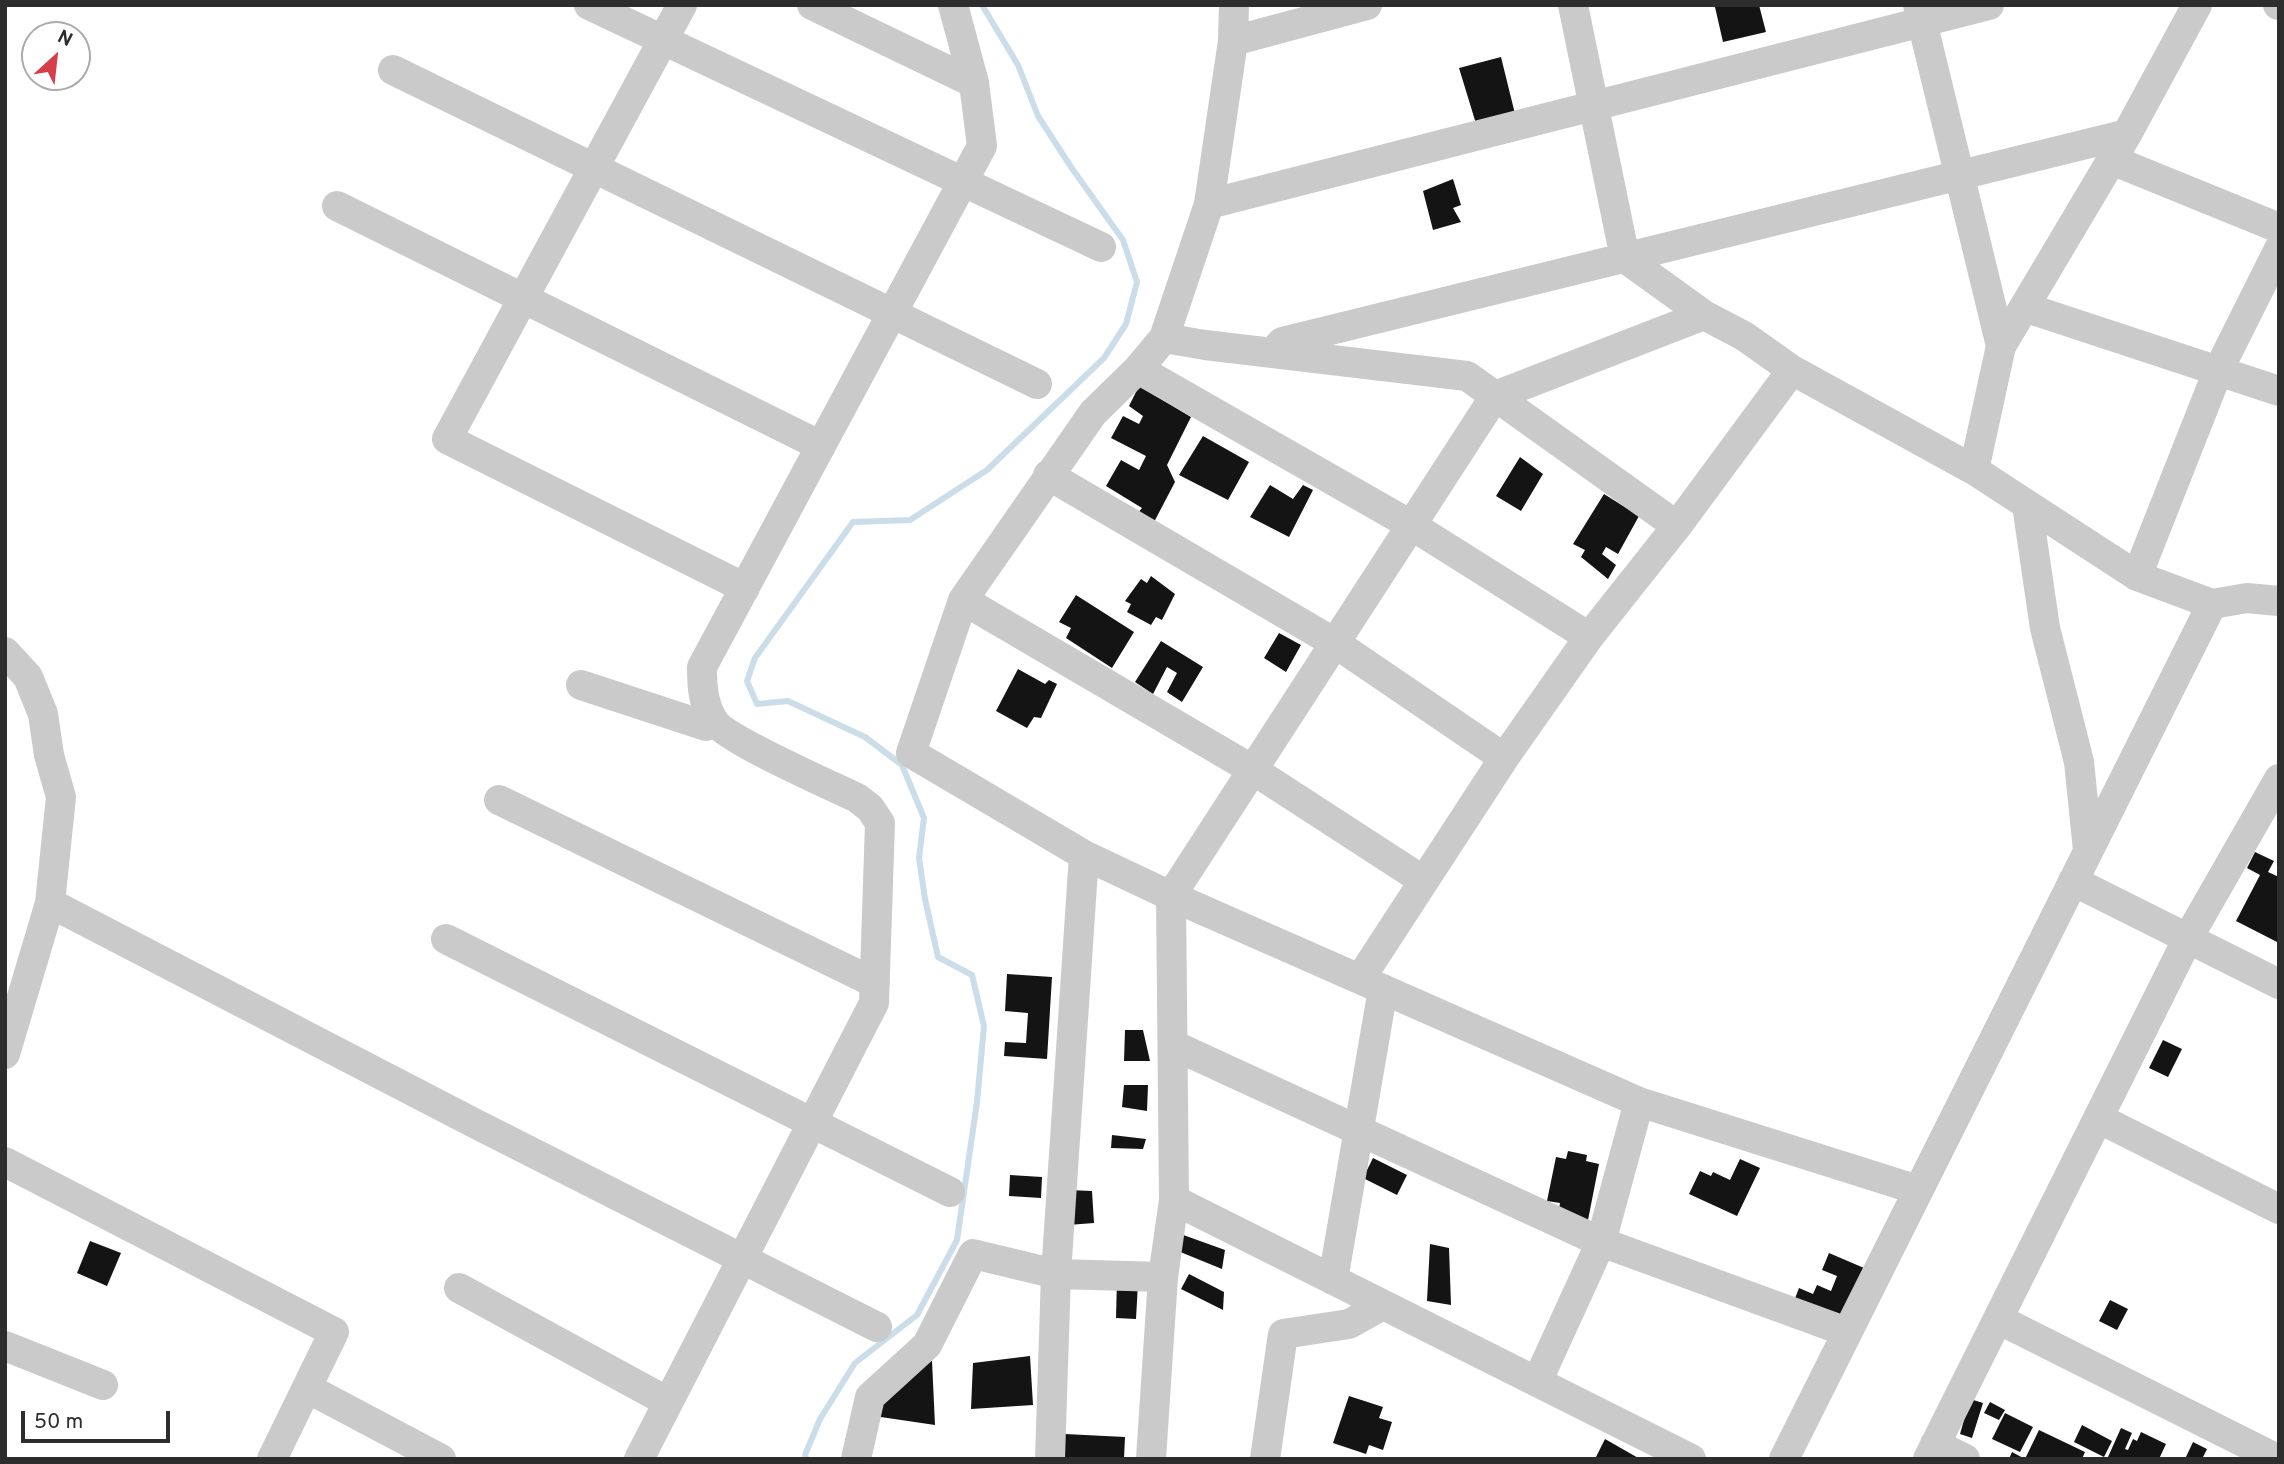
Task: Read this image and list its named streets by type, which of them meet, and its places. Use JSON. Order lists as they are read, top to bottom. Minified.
{"scale_bar":"50 m","north":"top right"}
